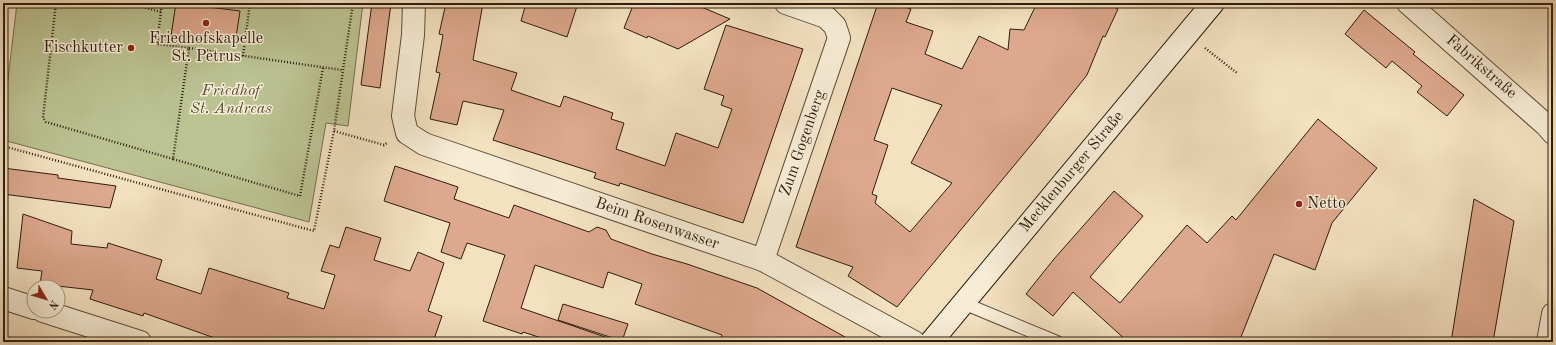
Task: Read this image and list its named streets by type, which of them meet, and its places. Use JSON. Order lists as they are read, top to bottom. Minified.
{"streets":{"street":["Fabrikstraße","Zum Gogenberg","Mecklenburger Straße","Beim Rosenwasser"]},"crossings":[["Zum Gogenberg","Beim Rosenwasser"]],"parks":["Friedhof St. Andreas"],"places":["Friedhofskapelle St. Petrus","Fischkutter","Netto"],"north":"bottom right"}
